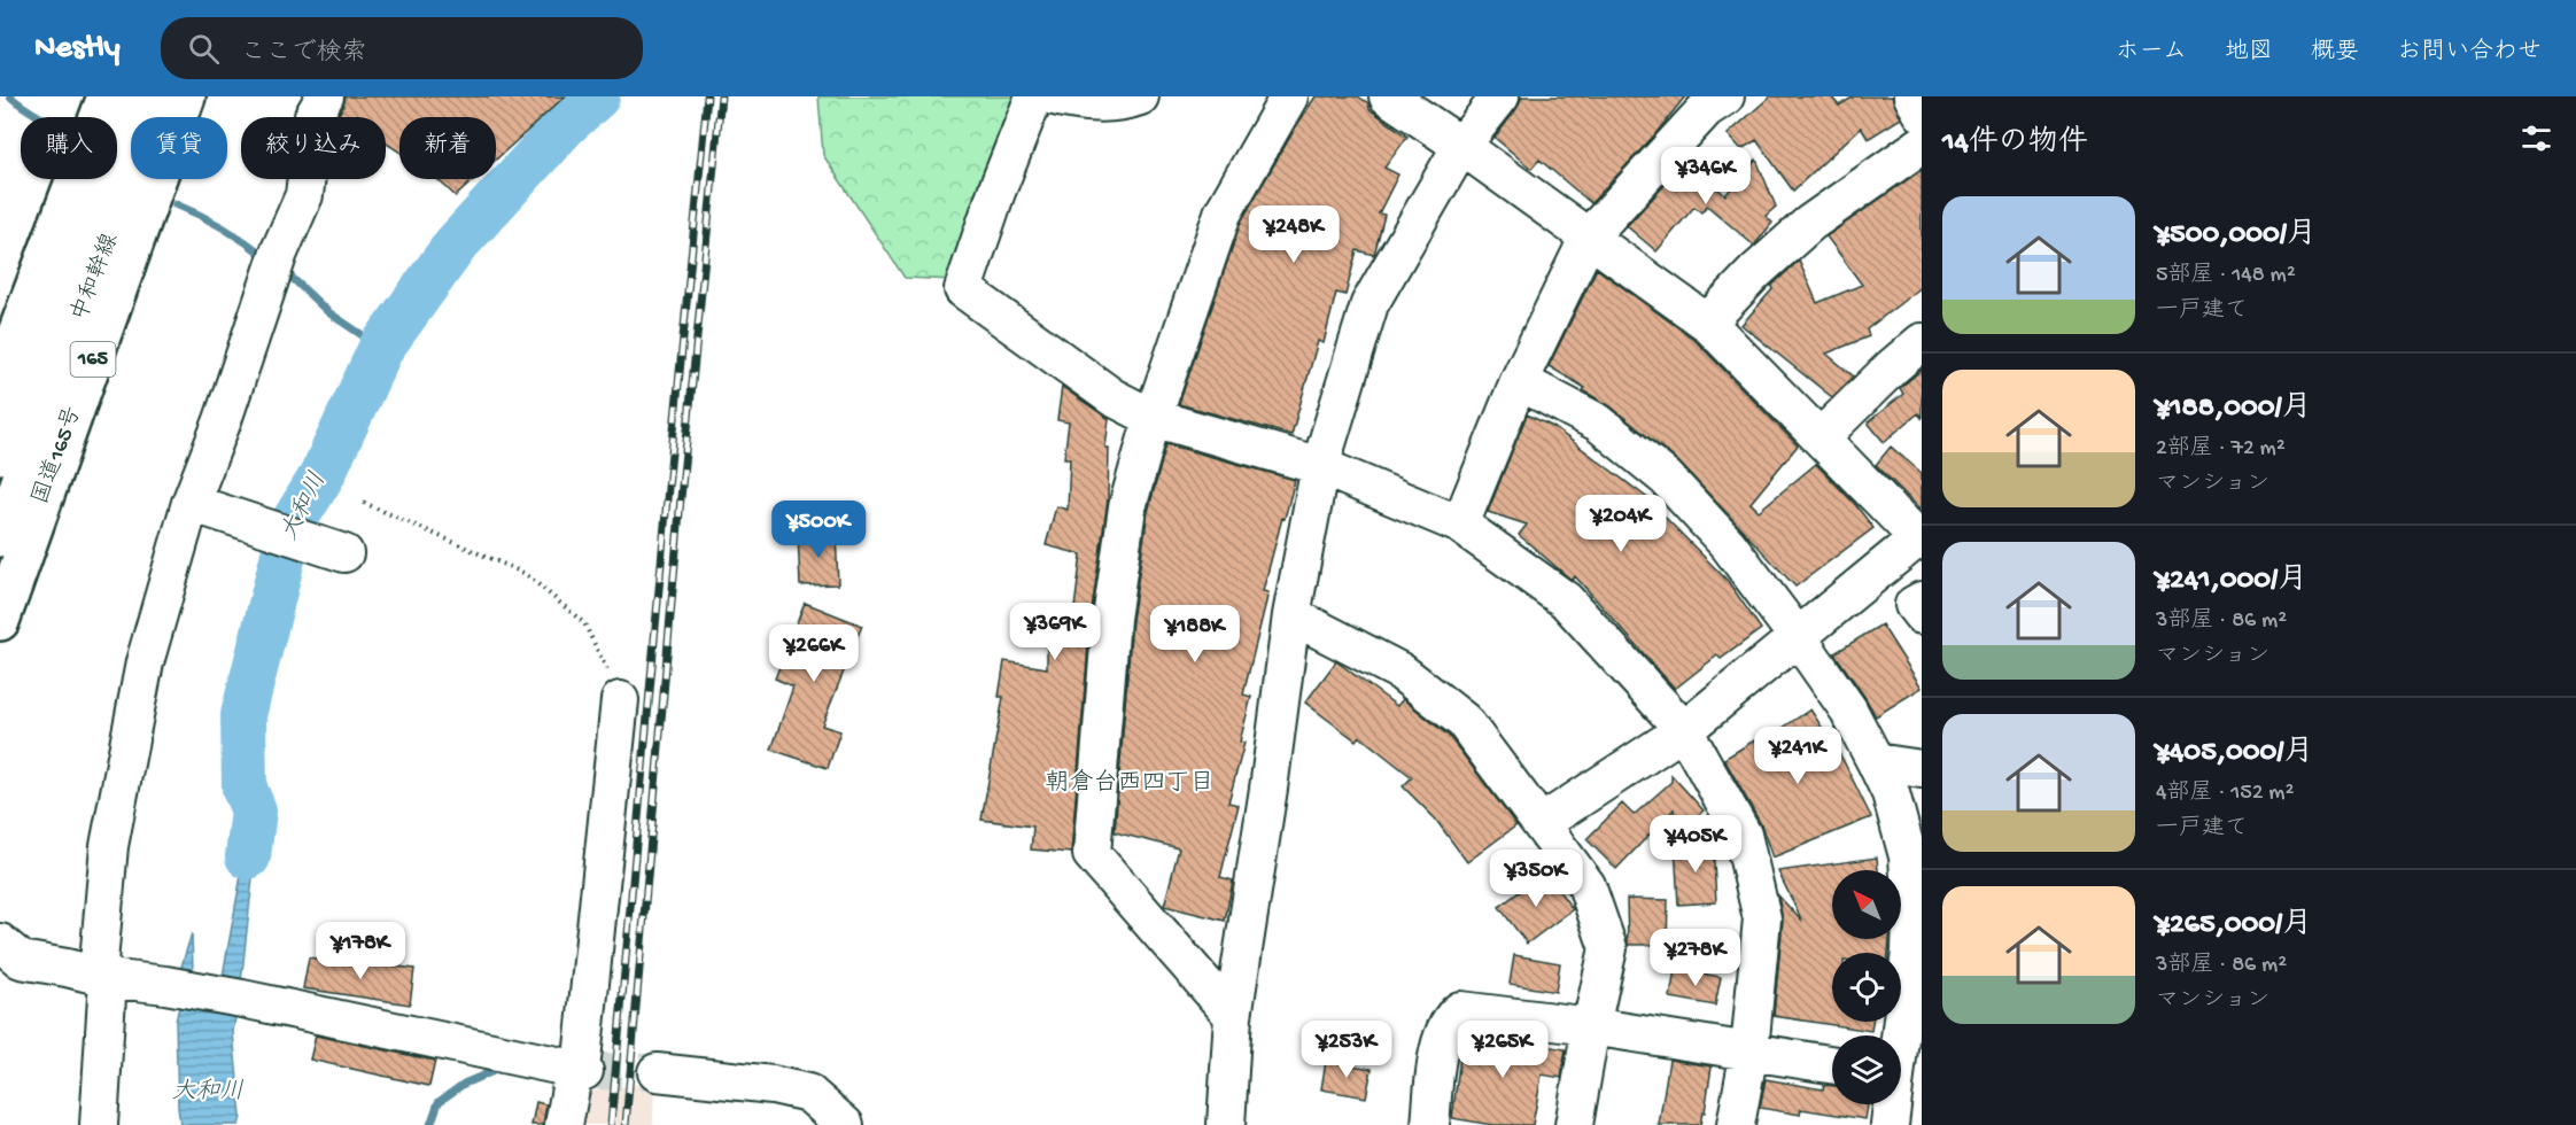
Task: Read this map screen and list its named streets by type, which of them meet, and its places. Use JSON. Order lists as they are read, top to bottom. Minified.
{"streets":{"main road":["中和幹線","165","国道165号"]},"districts":["朝倉台西四丁目"],"water":["大和川"],"north":"top left","page":{"header":"Nestly","search":"ここで検索","nav":["ホーム","地図","概要","お問い合わせ"],"heading":"14件の物件","chip":["購入","賃貸","絞り込み","新着"],"price":["¥346K","¥248K","¥204K","¥500K","¥369K","¥188K","¥266K","¥241K","¥405K","¥350K","¥178K","¥278K","¥253K","¥265K"],"list":[{"name":"¥500,000/月","note":"5部屋 · 148 m² · 一戸建て"},{"name":"¥188,000/月","note":"2部屋 · 72 m² · マンション"},{"name":"¥241,000/月","note":"3部屋 · 86 m² · マンション"},{"name":"¥405,000/月","note":"4部屋 · 152 m² · 一戸建て"},{"name":"¥265,000/月","note":"3部屋 · 86 m² · マンション"}]}}
